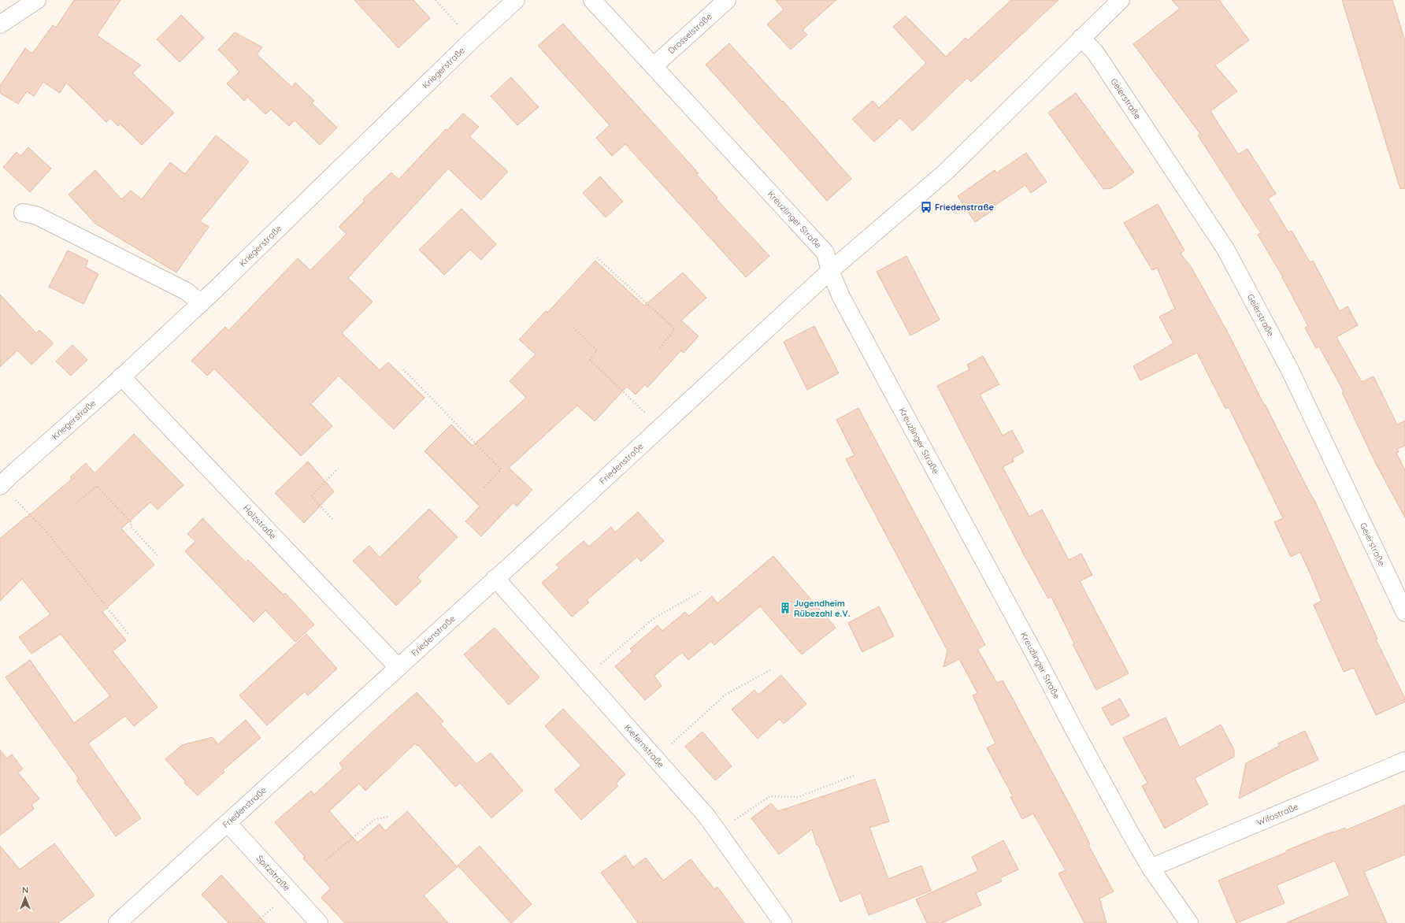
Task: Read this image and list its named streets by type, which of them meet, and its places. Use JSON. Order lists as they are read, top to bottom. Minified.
{"streets":{"street":["Drosselstraße","Kriegerstraße","Geierstraße","Kreuzlinger Straße","Friedenstraße","Holzstraße","Kiefernstraße","Wifostraße","Spitzstraße"]},"crossings":[["Drosselstraße","Kreuzlinger Straße"],["Kriegerstraße","Holzstraße"],["Geierstraße","Friedenstraße"],["Kreuzlinger Straße","Friedenstraße"],["Kreuzlinger Straße","Wifostraße"],["Friedenstraße","Holzstraße"],["Friedenstraße","Kiefernstraße"],["Friedenstraße","Spitzstraße"]],"places":{"bus stop":["Friedenstraße"],"building":["Jugendheim Rübezahl e.V."]},"north":"top"}
